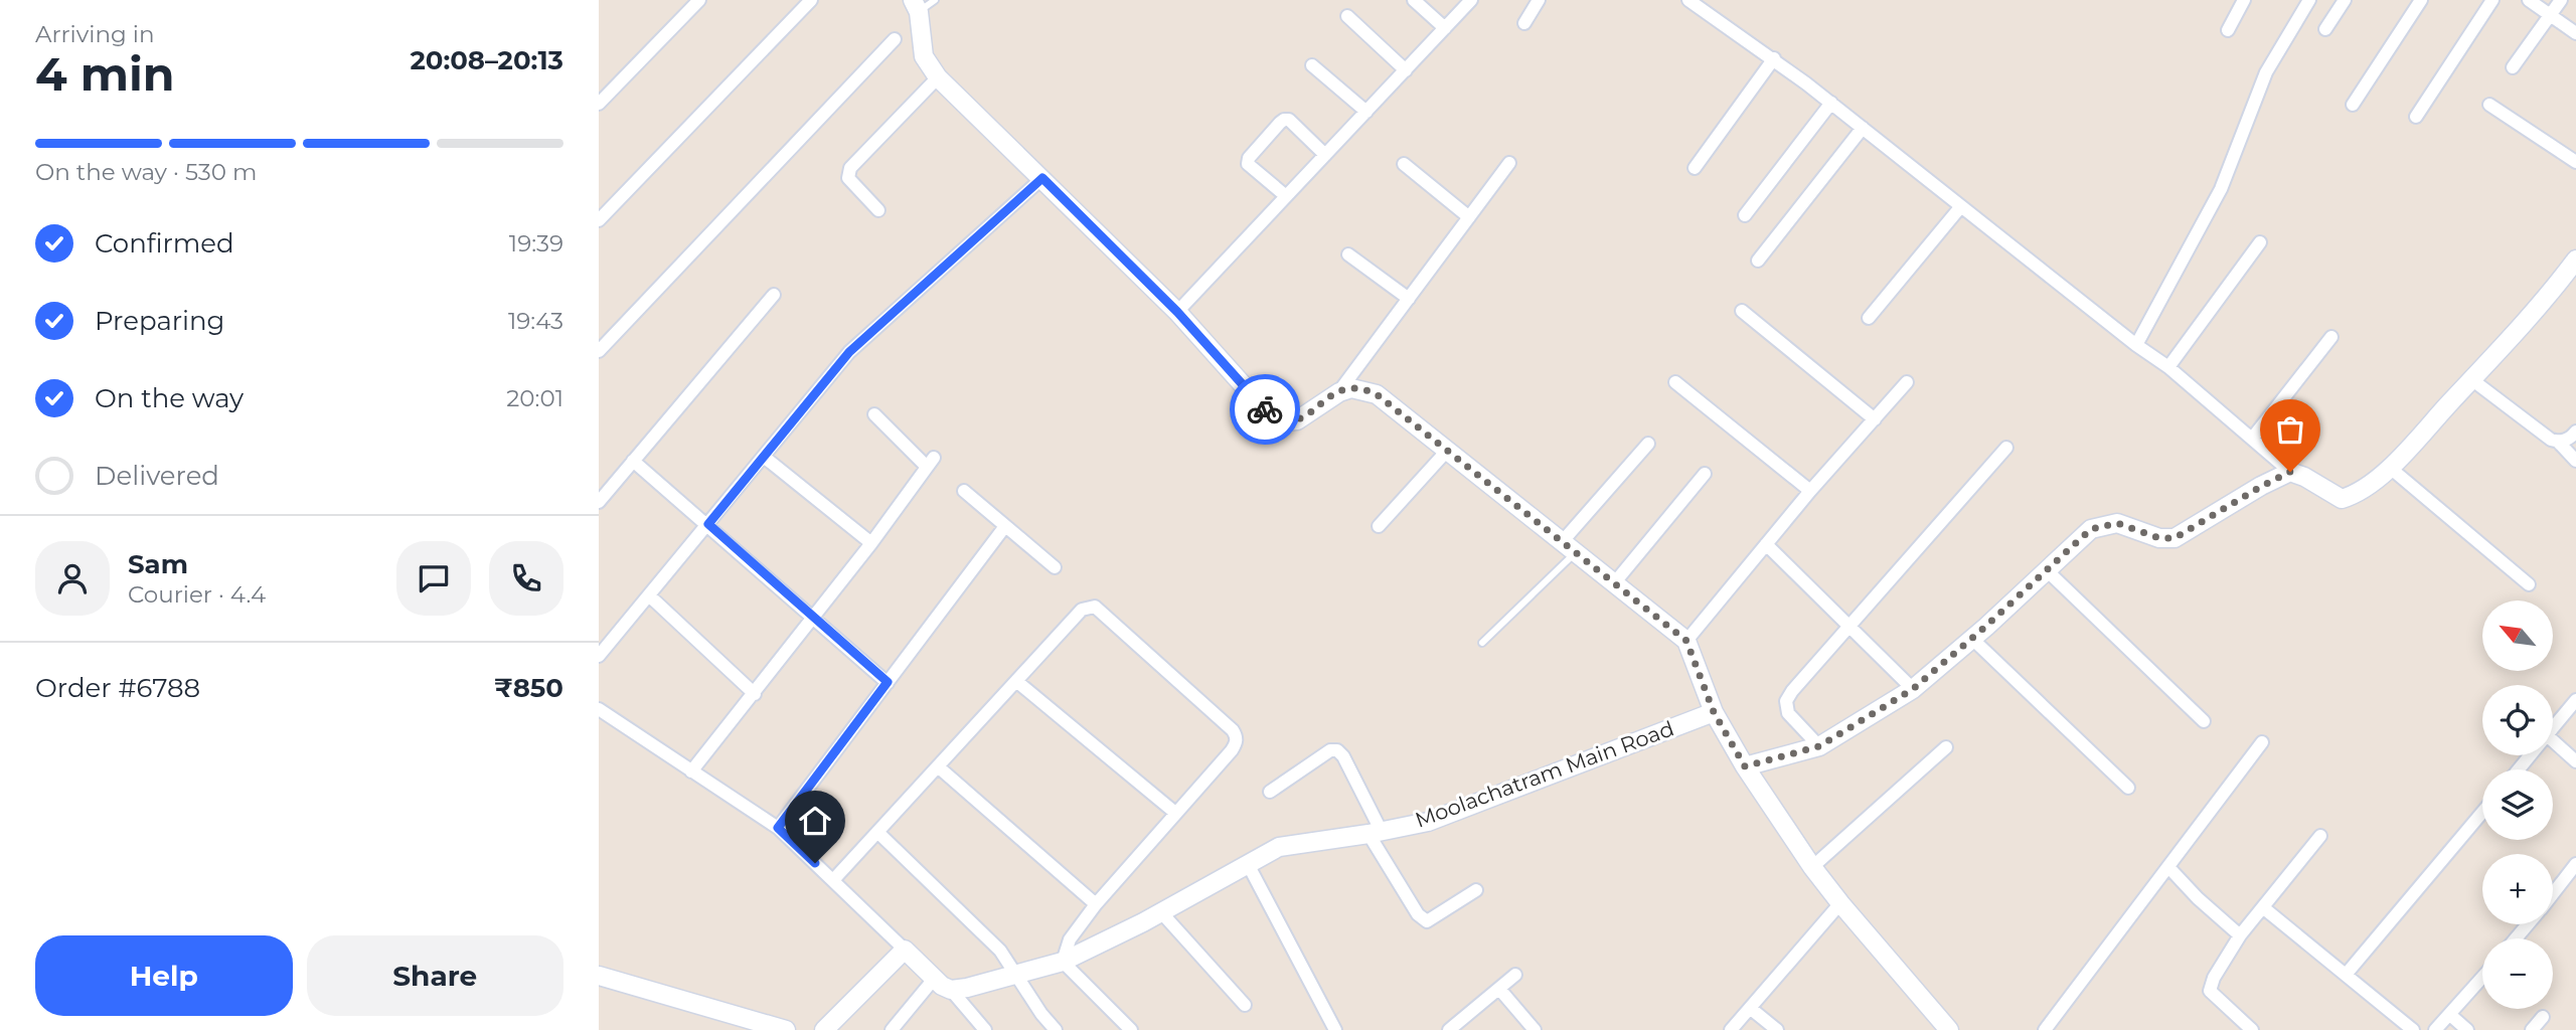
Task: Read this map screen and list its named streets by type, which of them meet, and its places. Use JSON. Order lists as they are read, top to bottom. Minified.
{"streets":{"street":["Moolachatram Main Road"]},"north":"top left","page":{"heading":["4 min","Arriving in","20:08–20:13"],"panel":["Sam","Courier · 4.4","Order #6788","₹850"],"bar":"On the way · 530 m","list":[["Confirmed","19:39"],["Preparing","19:43"],["On the way","20:01"],"Delivered"],"map_buttons":["+","−"],"buttons":["Help","Share"]}}
